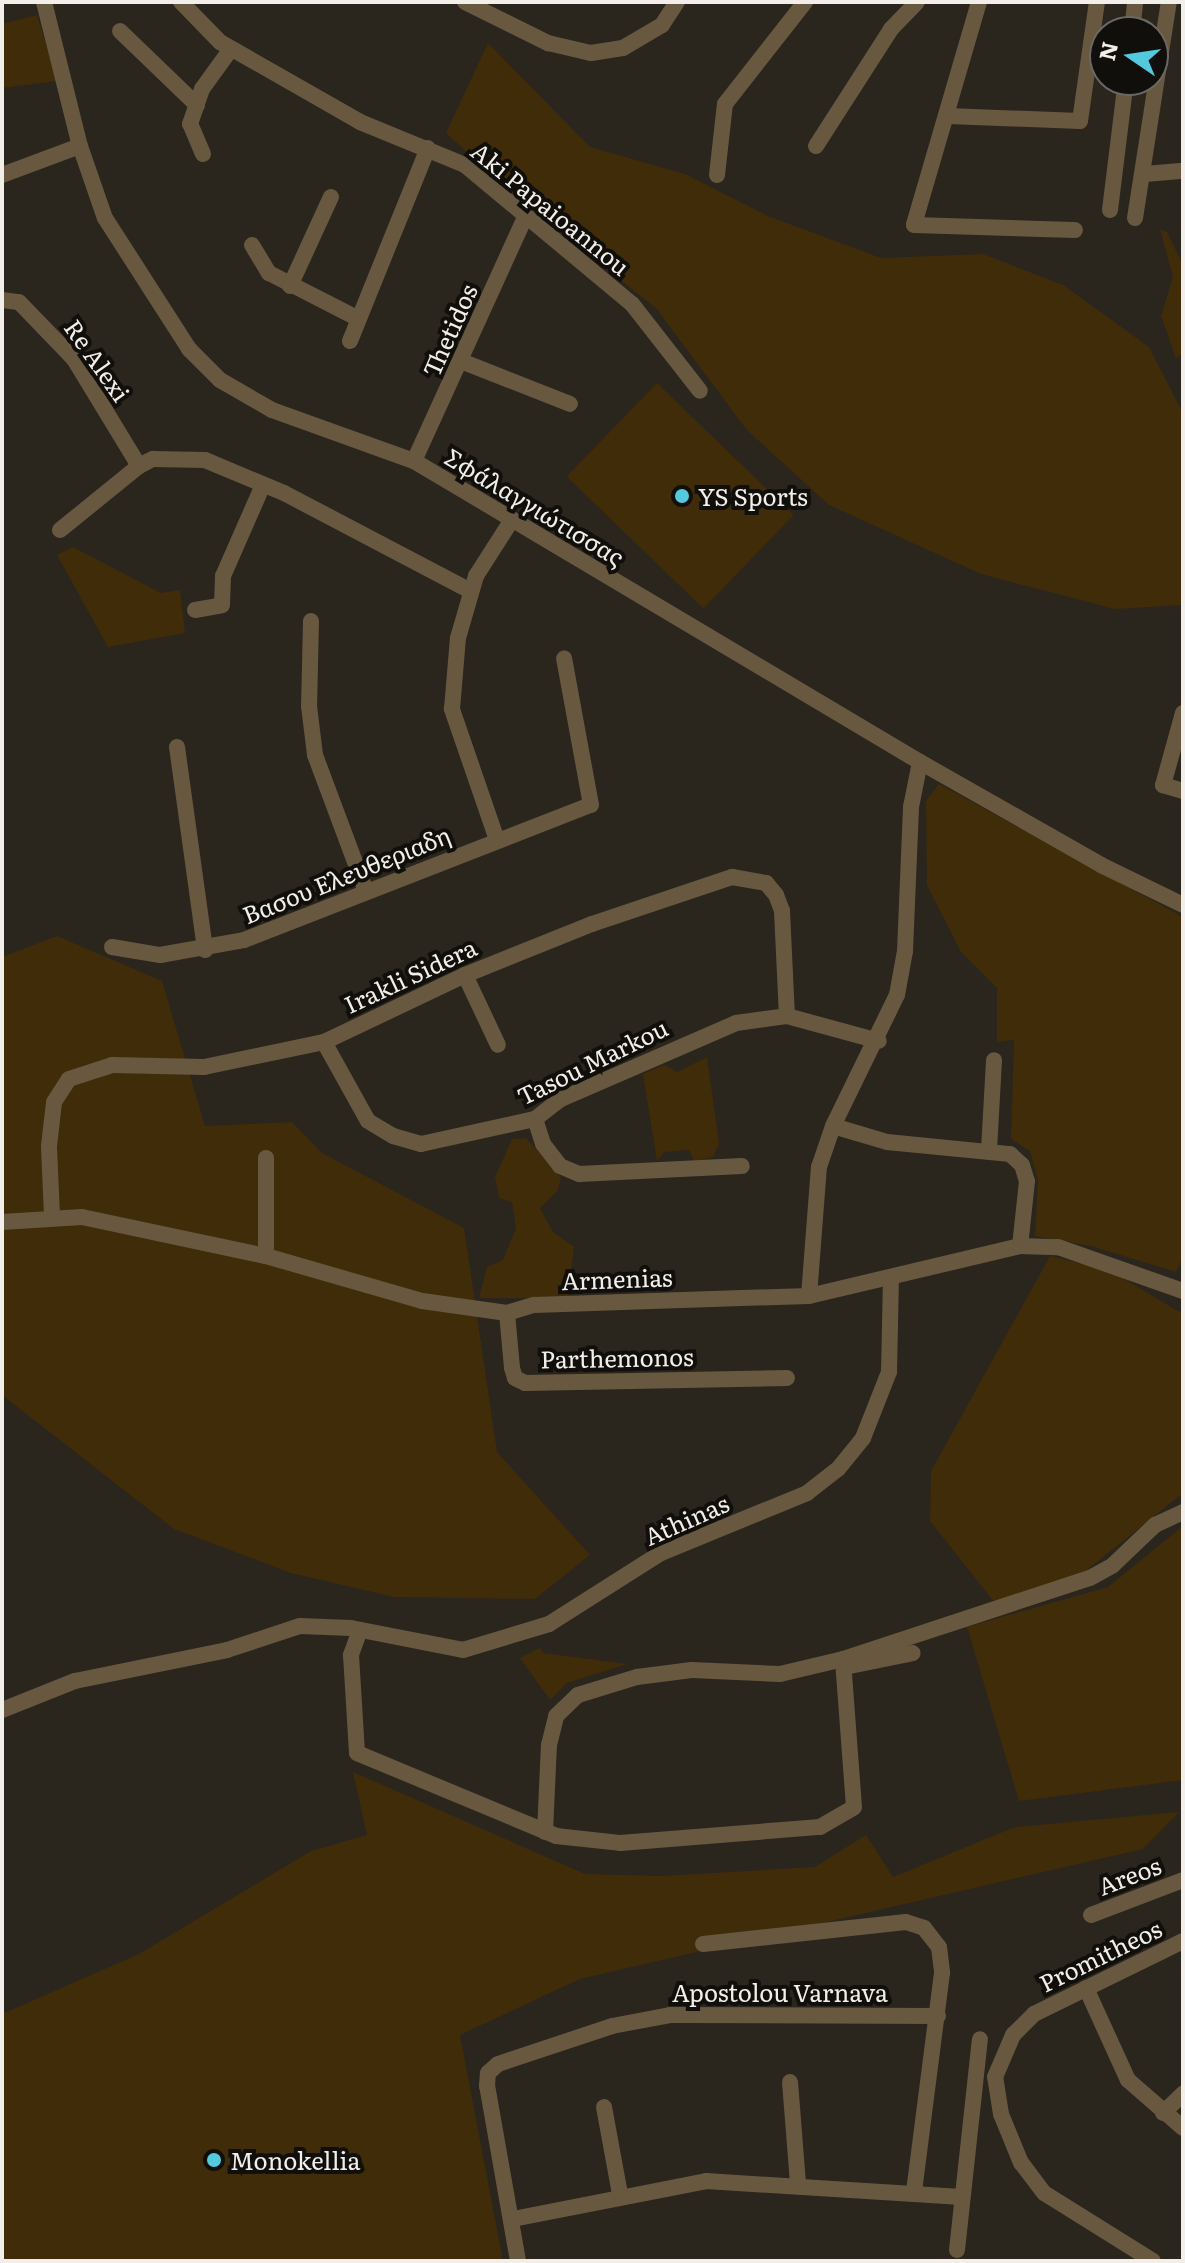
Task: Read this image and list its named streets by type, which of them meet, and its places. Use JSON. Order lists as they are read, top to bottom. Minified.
{"streets":{"street":["Aki Papaioannou","Thetidos","Re Alexi","Σφάλαγγιώτισσας","Βασου Ελευθεριαδη","Irakli Sidera","Tasou Markou","Armenias","Parthemonos","Athinas","Areos","Promitheos","Apostolou Varnava"]},"crossings":[["Aki Papaioannou","Thetidos"],["Thetidos","Σφάλαγγιώτισσας"],["Irakli Sidera","Tasou Markou"],["Irakli Sidera","Armenias"],["Armenias","Parthemonos"],["Armenias","Athinas"]],"places":["YS Sports","Monokellia"],"north":"left"}
